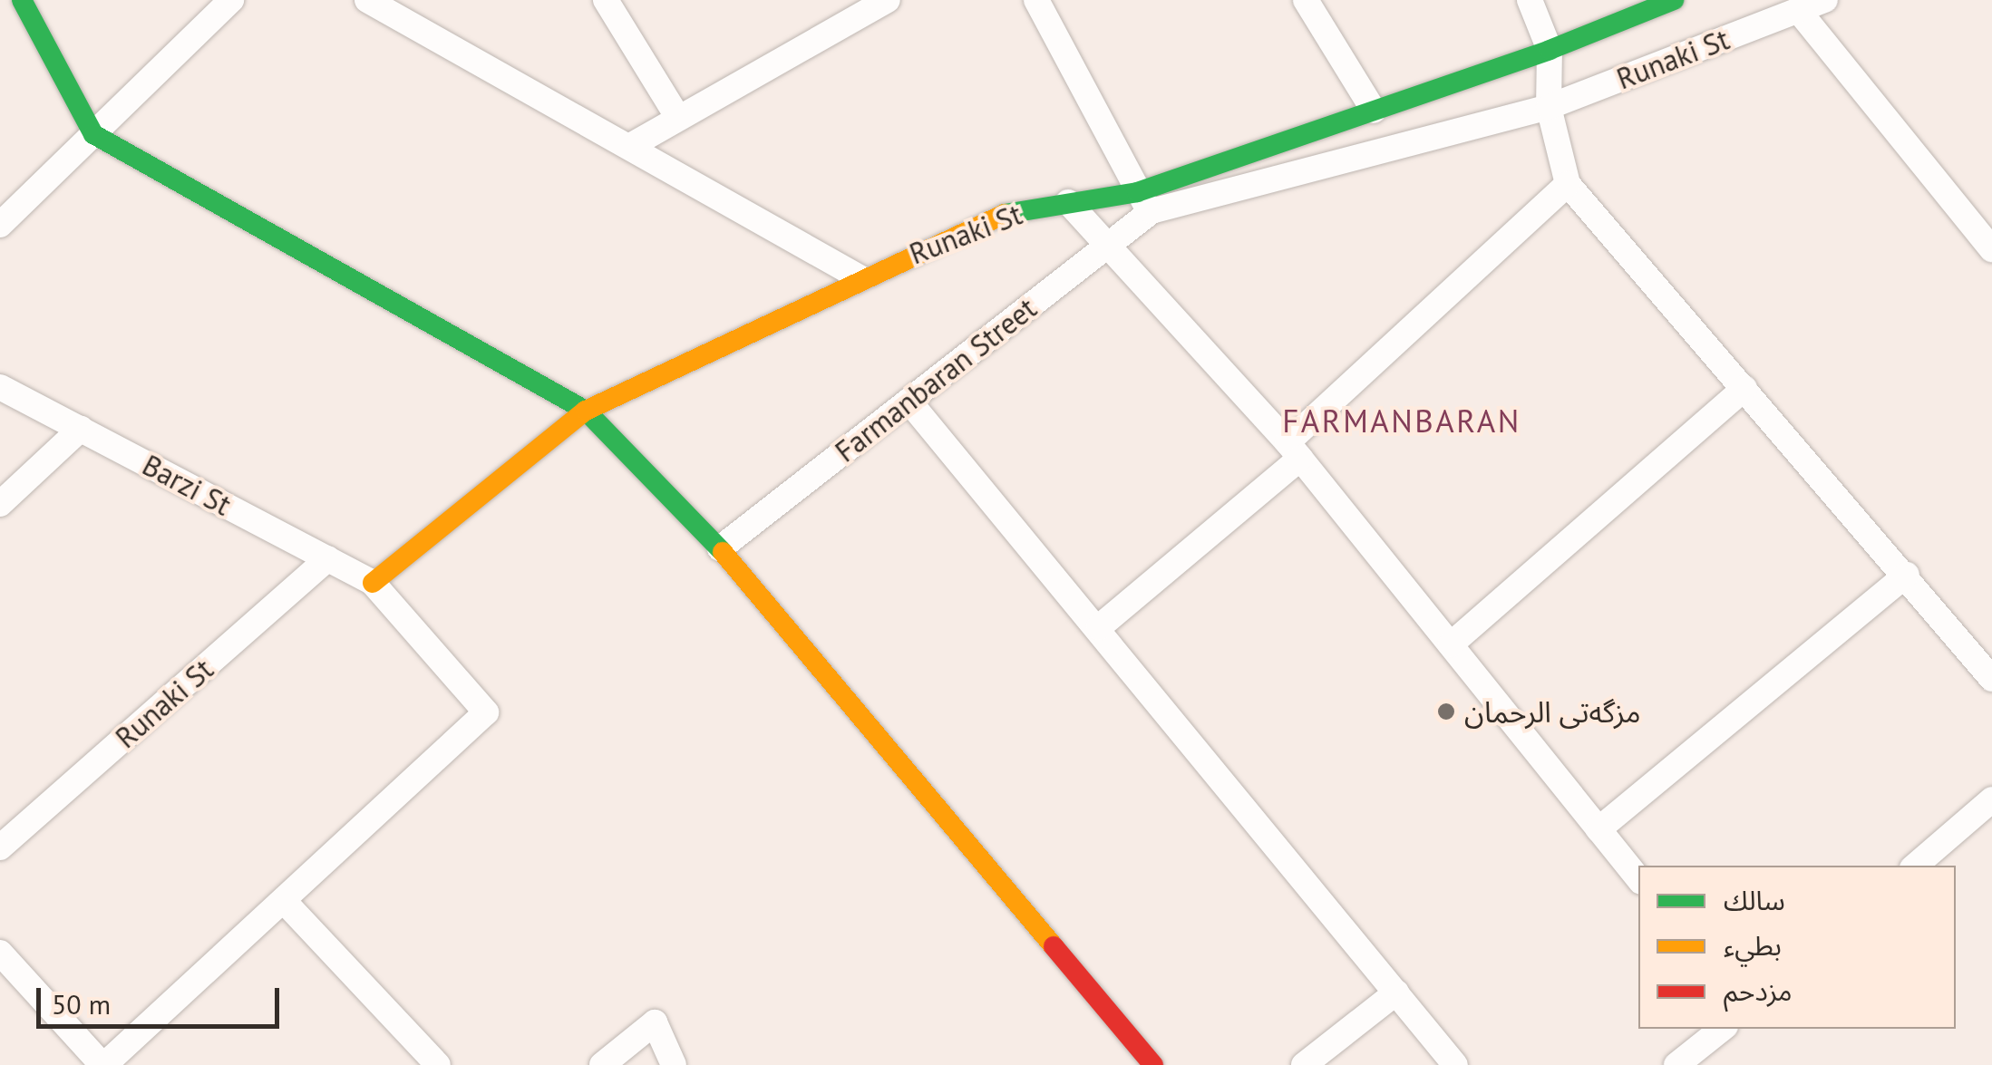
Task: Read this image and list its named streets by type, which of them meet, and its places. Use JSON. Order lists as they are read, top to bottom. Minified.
{"streets":{"street":["Runaki St","Farmanbaran Street","Barzi St"]},"crossings":[["Runaki St","Farmanbaran Street"],["Runaki St","Barzi St"]],"districts":["FARMANBARAN"],"places":["مزگەتی الرحمان"],"legend":["سالك","بطيء","مزدحم"],"scale_bar":"50 m"}
